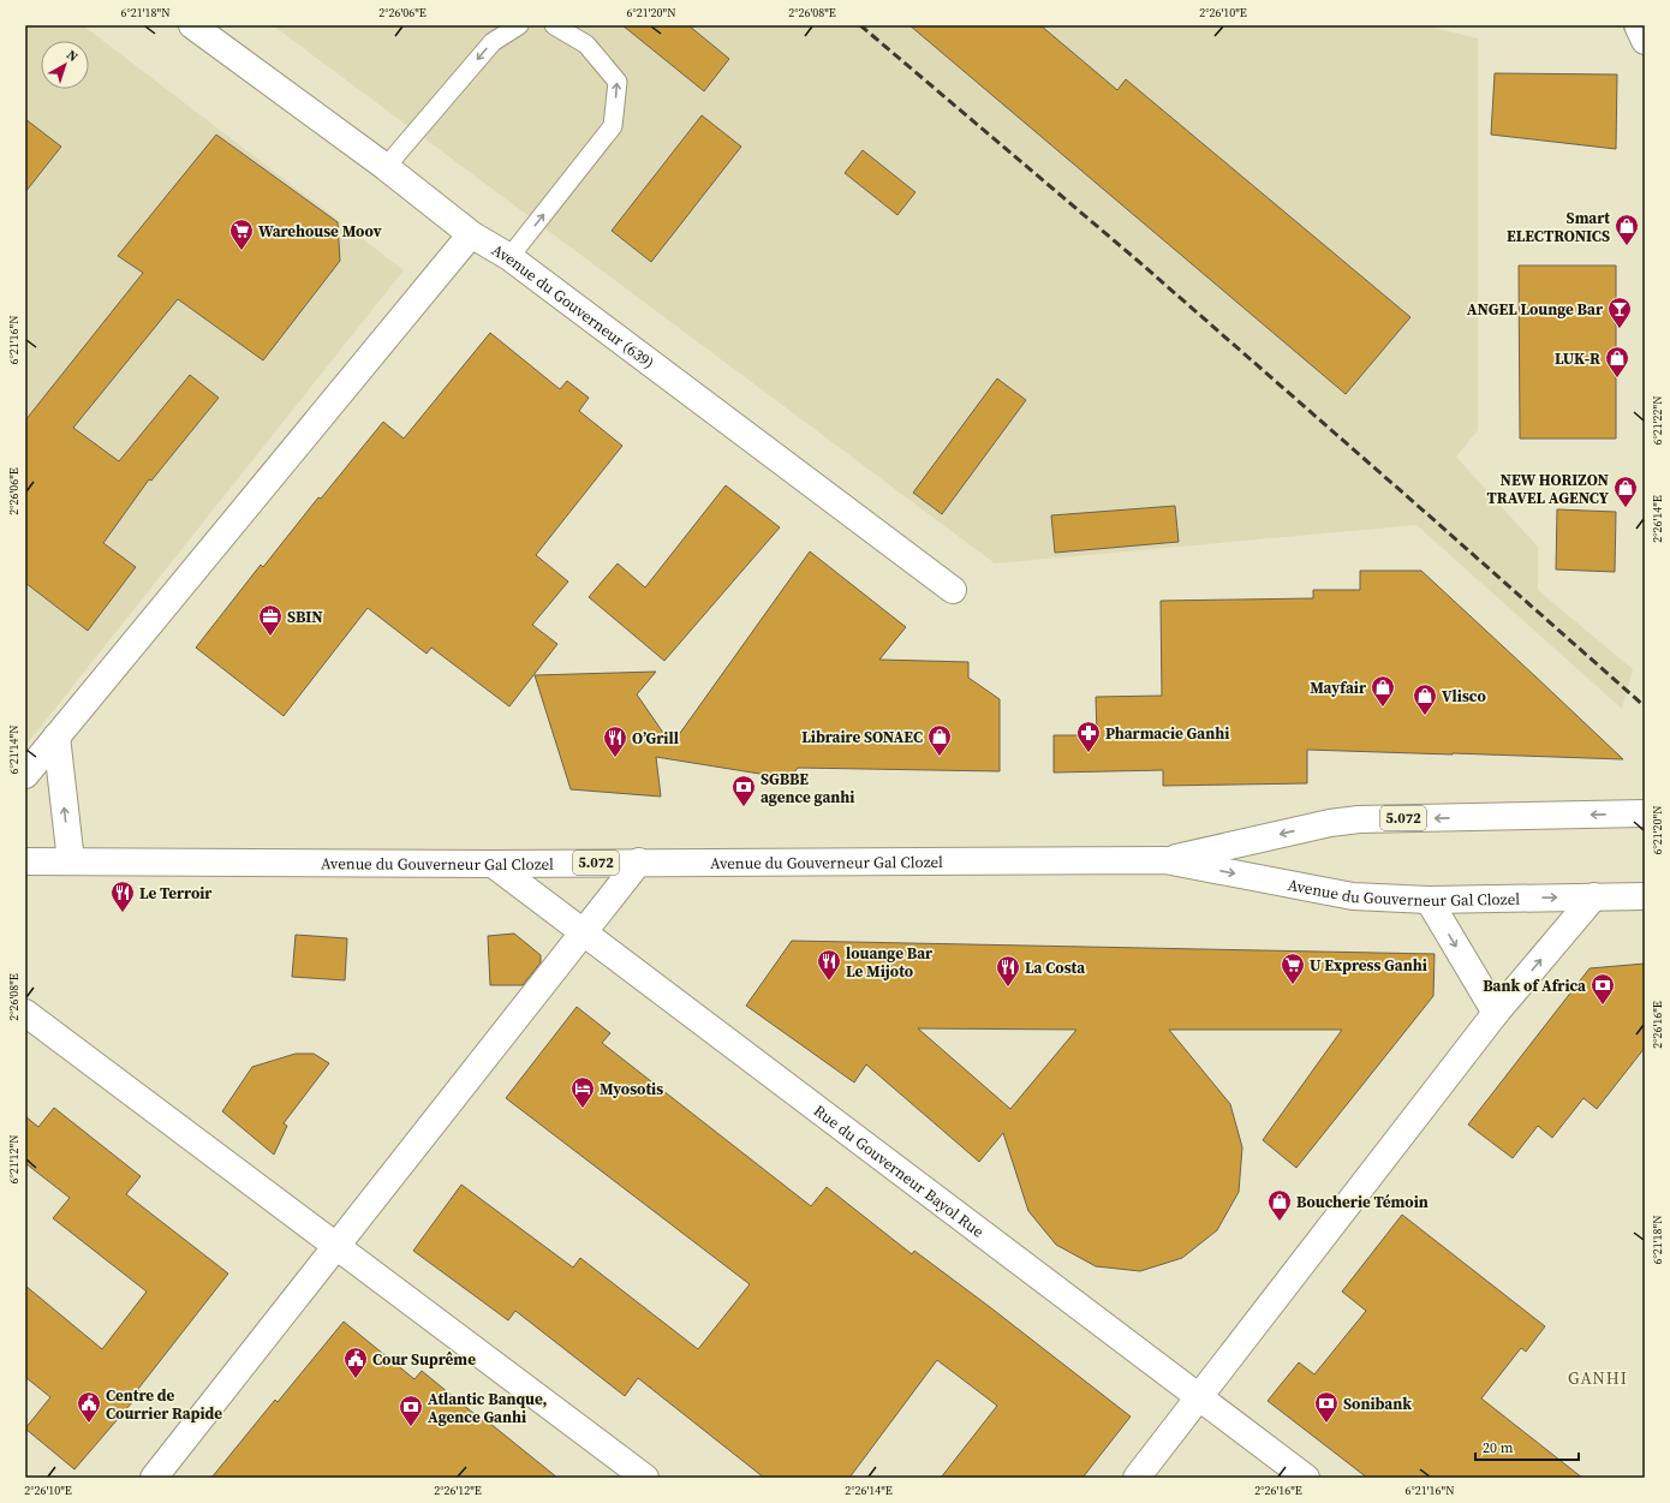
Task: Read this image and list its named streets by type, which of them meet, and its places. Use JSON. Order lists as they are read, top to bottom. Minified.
{"streets":{"street":["Avenue du Gouverneur (639)","5.072","Avenue du Gouverneur Gal Clozel","Rue du Gouverneur Bayol Rue"]},"crossings":[["Avenue du Gouverneur Gal Clozel","Rue du Gouverneur Bayol Rue"]],"districts":["GANHI"],"places":{"shop":["Smart ELECTRONICS","LUK-R","NEW HORIZON TRAVEL AGENCY","Mayfair","Vlisco","Libraire SONAEC","Boucherie Témoin"],"supermarket":["Warehouse Moov","U Express Ganhi"],"bar":["ANGEL Lounge Bar"],"office":["SBIN"],"pharmacy":["Pharmacie Ganhi"],"restaurant":["O’Grill","Le Terroir","louange Bar Le Mijoto","La Costa"],"bank":["SGBBE agence ganhi","Bank of Africa","Sonibank","Atlantic Banque, Agence Ganhi"],"hotel":["Myosotis"],"public building":["Cour Suprême","Centre de Courrier Rapide"]},"scale_bar":"20 m","north":"top right","coordinates":["6°21'18\"N","2°26'06\"E","6°21'20\"N","2°26'08\"E","2°26'10\"E","6°21'16\"N","6°21'22\"N","2°26'14\"E","6°21'14\"N","2°26'16\"E","6°21'12\"N","2°26'12\"E"]}
